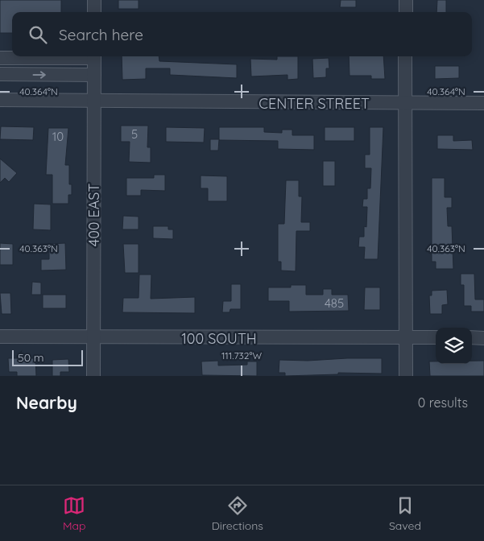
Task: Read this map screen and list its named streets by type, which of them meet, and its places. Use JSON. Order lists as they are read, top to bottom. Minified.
{"streets":{"street":["CENTER STREET","400 EAST","100 SOUTH"]},"crossings":[["CENTER STREET","400 EAST"],["400 EAST","100 SOUTH"]],"house_numbers":["5","10","485"],"scale_bar":"50 m","page":{"search":"Search here","scale":"50 m","heading":["Nearby","0 results"],"nav":["Map","Directions","Saved"]},"coordinates":["40.364°N","40.363°N","111.732°W"]}
